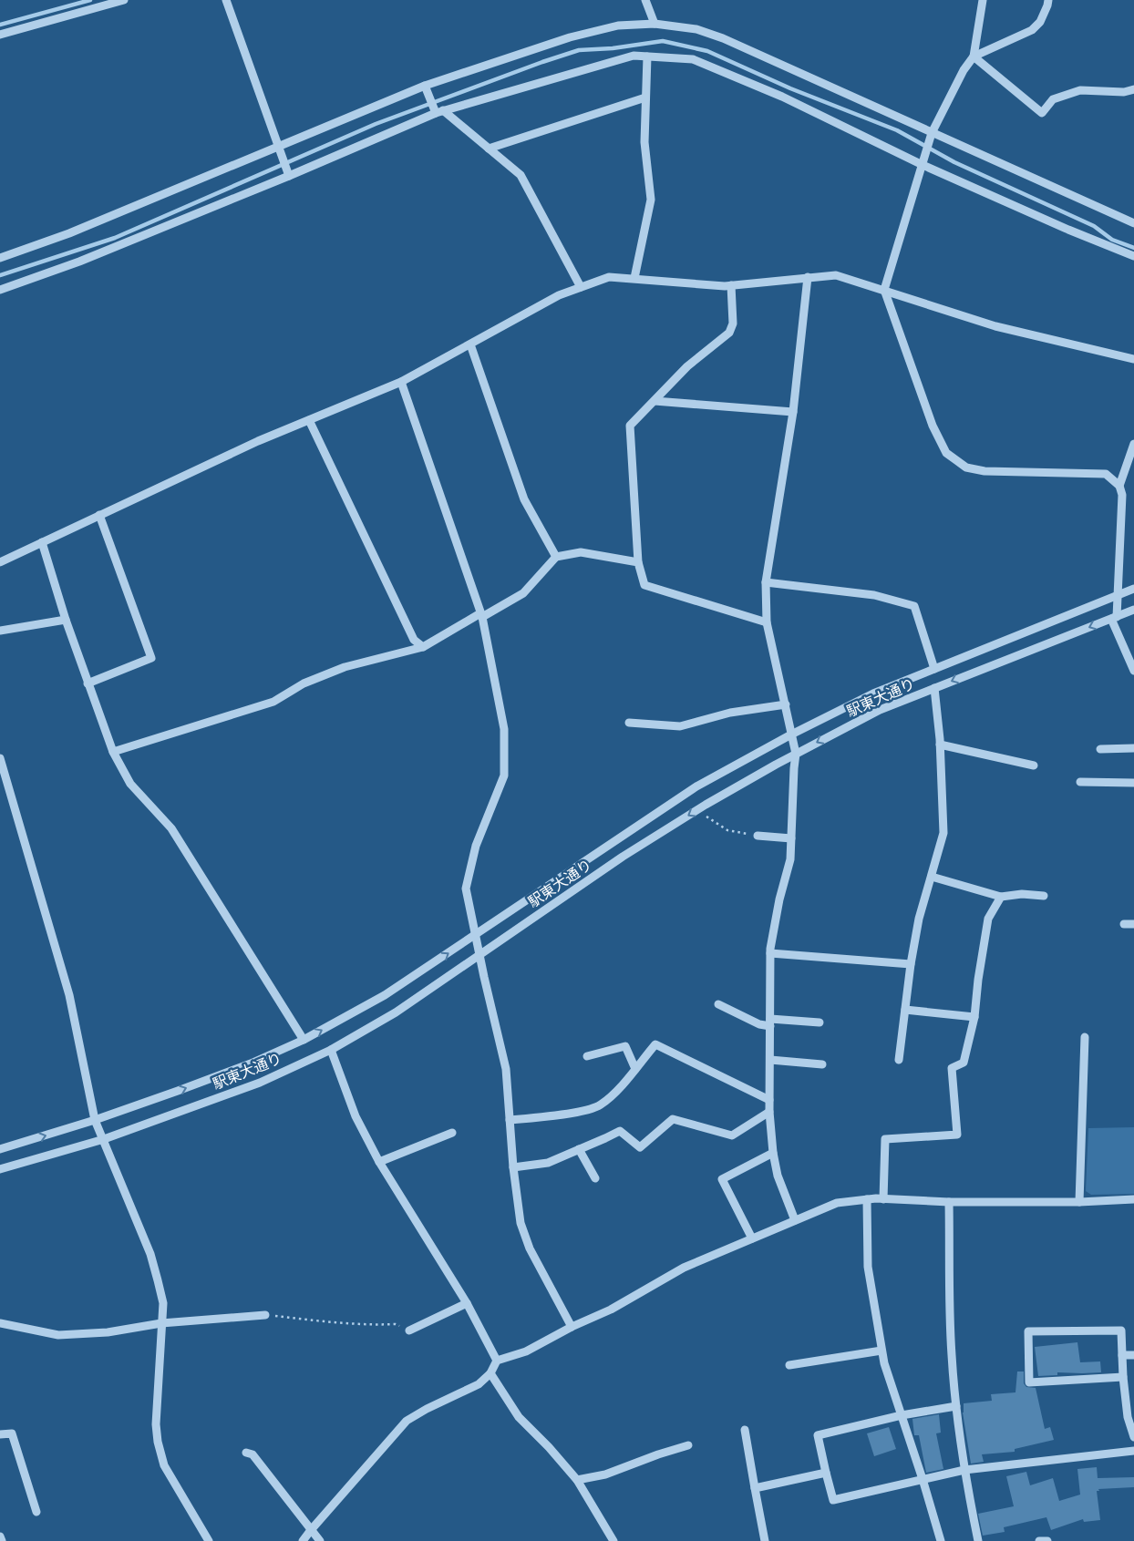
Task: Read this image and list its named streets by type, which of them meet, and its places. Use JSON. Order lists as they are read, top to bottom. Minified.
{"streets":{"street":["駅東大通り"]}}
